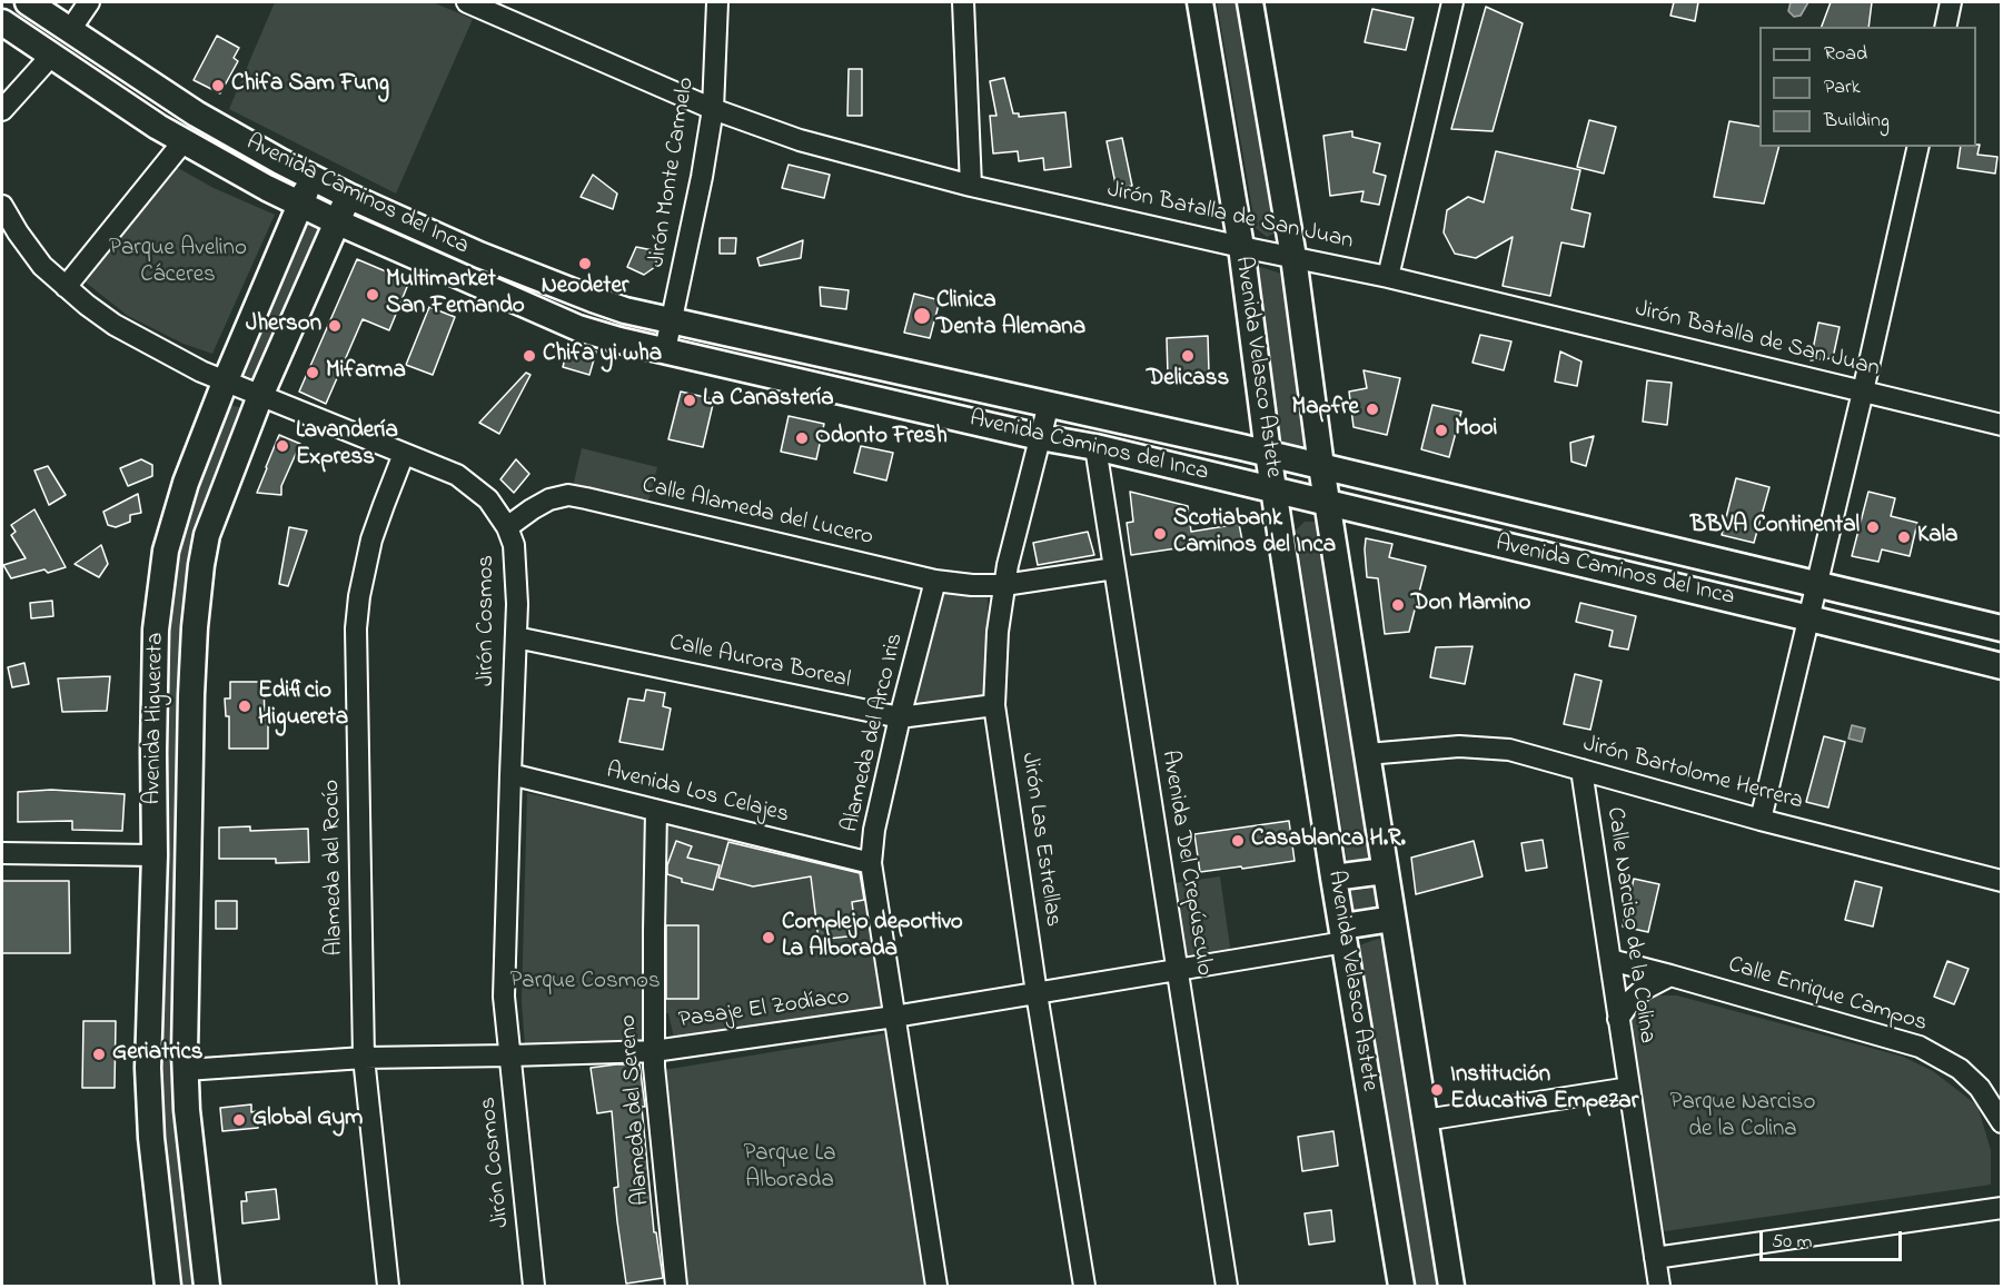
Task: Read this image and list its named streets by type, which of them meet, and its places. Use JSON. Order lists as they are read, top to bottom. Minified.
{"streets":{"main road":["Avenida Caminos del Inca","Avenida Velasco Astete","Avenida Higuereta"],"street":["Jirón Monte Carmelo","Jirón Batalla de San Juan","Calle Alameda del Lucero","Jirón Cosmos","Calle Aurora Boreal","Alameda del Arco Iris","Jirón Bartolome Herrera","Avenida Los Celajes","Jirón Las Estrellas","Avenida Del Crepúsculo","Alameda del Rocío","Calle Narciso de la Colina","Calle Enrique Campos","Pasaje El Zodíaco","Alameda del Sereno"]},"crossings":[["Jirón Monte Carmelo","Avenida Caminos del Inca"],["Jirón Monte Carmelo","Jirón Batalla de San Juan"],["Avenida Caminos del Inca","Avenida Velasco Astete"],["Avenida Caminos del Inca","Avenida Higuereta"],["Avenida Caminos del Inca","Jirón Las Estrellas"],["Avenida Caminos del Inca","Avenida Del Crepúsculo"],["Jirón Batalla de San Juan","Avenida Velasco Astete"],["Avenida Velasco Astete","Pasaje El Zodíaco"],["Calle Alameda del Lucero","Jirón Cosmos"],["Calle Alameda del Lucero","Alameda del Arco Iris"],["Calle Alameda del Lucero","Jirón Las Estrellas"],["Calle Alameda del Lucero","Avenida Del Crepúsculo"],["Jirón Cosmos","Calle Aurora Boreal"],["Jirón Cosmos","Avenida Higuereta"],["Jirón Cosmos","Avenida Los Celajes"],["Jirón Cosmos","Alameda del Rocío"],["Jirón Cosmos","Pasaje El Zodíaco"],["Calle Aurora Boreal","Alameda del Arco Iris"],["Calle Aurora Boreal","Jirón Las Estrellas"],["Avenida Higuereta","Pasaje El Zodíaco"],["Alameda del Arco Iris","Avenida Los Celajes"],["Alameda del Arco Iris","Pasaje El Zodíaco"],["Jirón Bartolome Herrera","Calle Narciso de la Colina"],["Avenida Los Celajes","Alameda del Sereno"],["Jirón Las Estrellas","Pasaje El Zodíaco"],["Avenida Del Crepúsculo","Pasaje El Zodíaco"],["Alameda del Rocío","Pasaje El Zodíaco"],["Calle Narciso de la Colina","Calle Enrique Campos"],["Pasaje El Zodíaco","Alameda del Sereno"]],"parks":["Parque Avelino Cáceres","Parque Cosmos","Parque Narciso de la Colina","Parque La Alborada"],"places":["Chifa Sam Fung","Neodeter","Multimarket San Fernando","Clinica Denta Alemana","Jherson","Chifa yi wha","Delicass","Mifarma","La Canastería","Mapfre","Mooi","Odonto Fresh","Lavandería Express","BBVA Continental","Scotiabank Caminos del Inca","Kala","Don Mamino","Edificio Higuereta","Casablanca H.R.","Complejo deportivo La Alborada","Geriatrics","Institución Educativa Empezar","Global Gym"],"legend":["Road","Park","Building"],"scale_bar":"50 m"}
